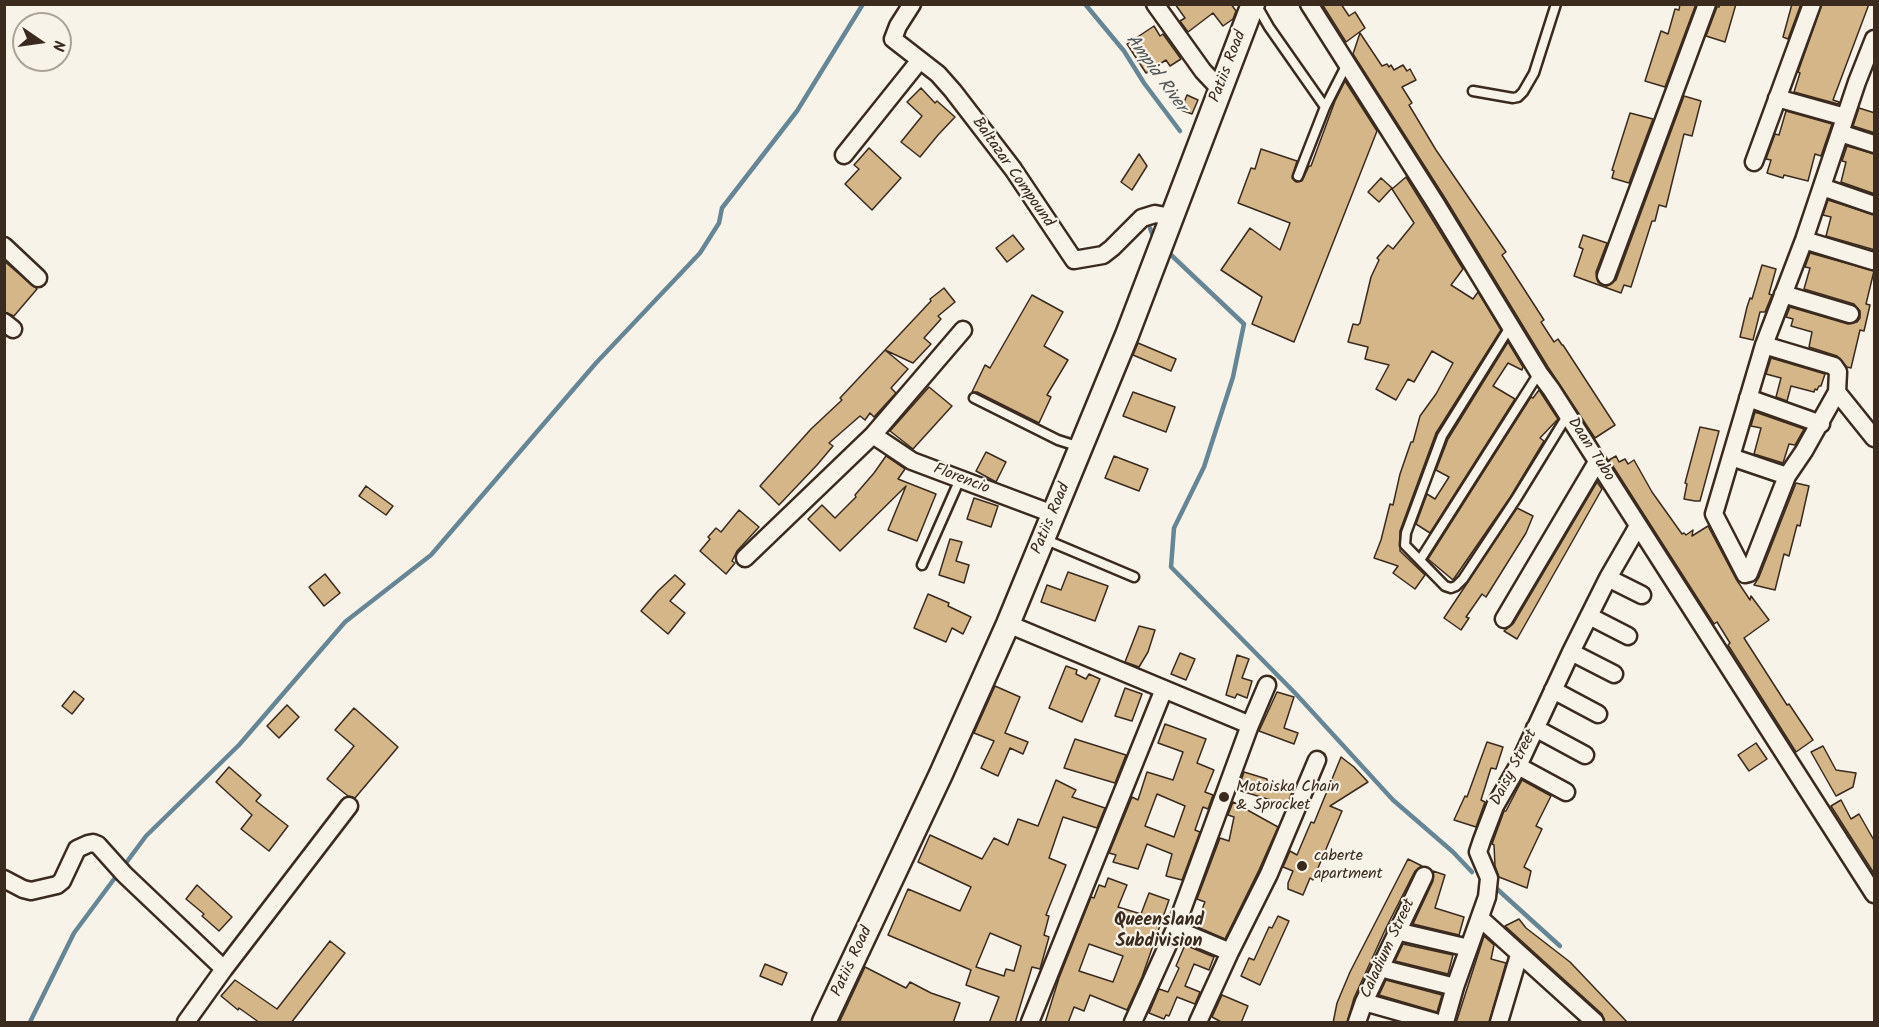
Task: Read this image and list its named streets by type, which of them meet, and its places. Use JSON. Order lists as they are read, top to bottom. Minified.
{"streets":{"street":["Patiis Road","Baltazar Compound","Daan Tubo","Florencio","Daisy Street","Caladium Street"]},"crossings":[["Patiis Road","Baltazar Compound"],["Patiis Road","Florencio"],["Daan Tubo","Daisy Street"]],"districts":["Queensland Subdivision"],"water":["Ampid River"],"places":["Motoiska Chain & Sprocket","caberte apartment"],"north":"right"}
